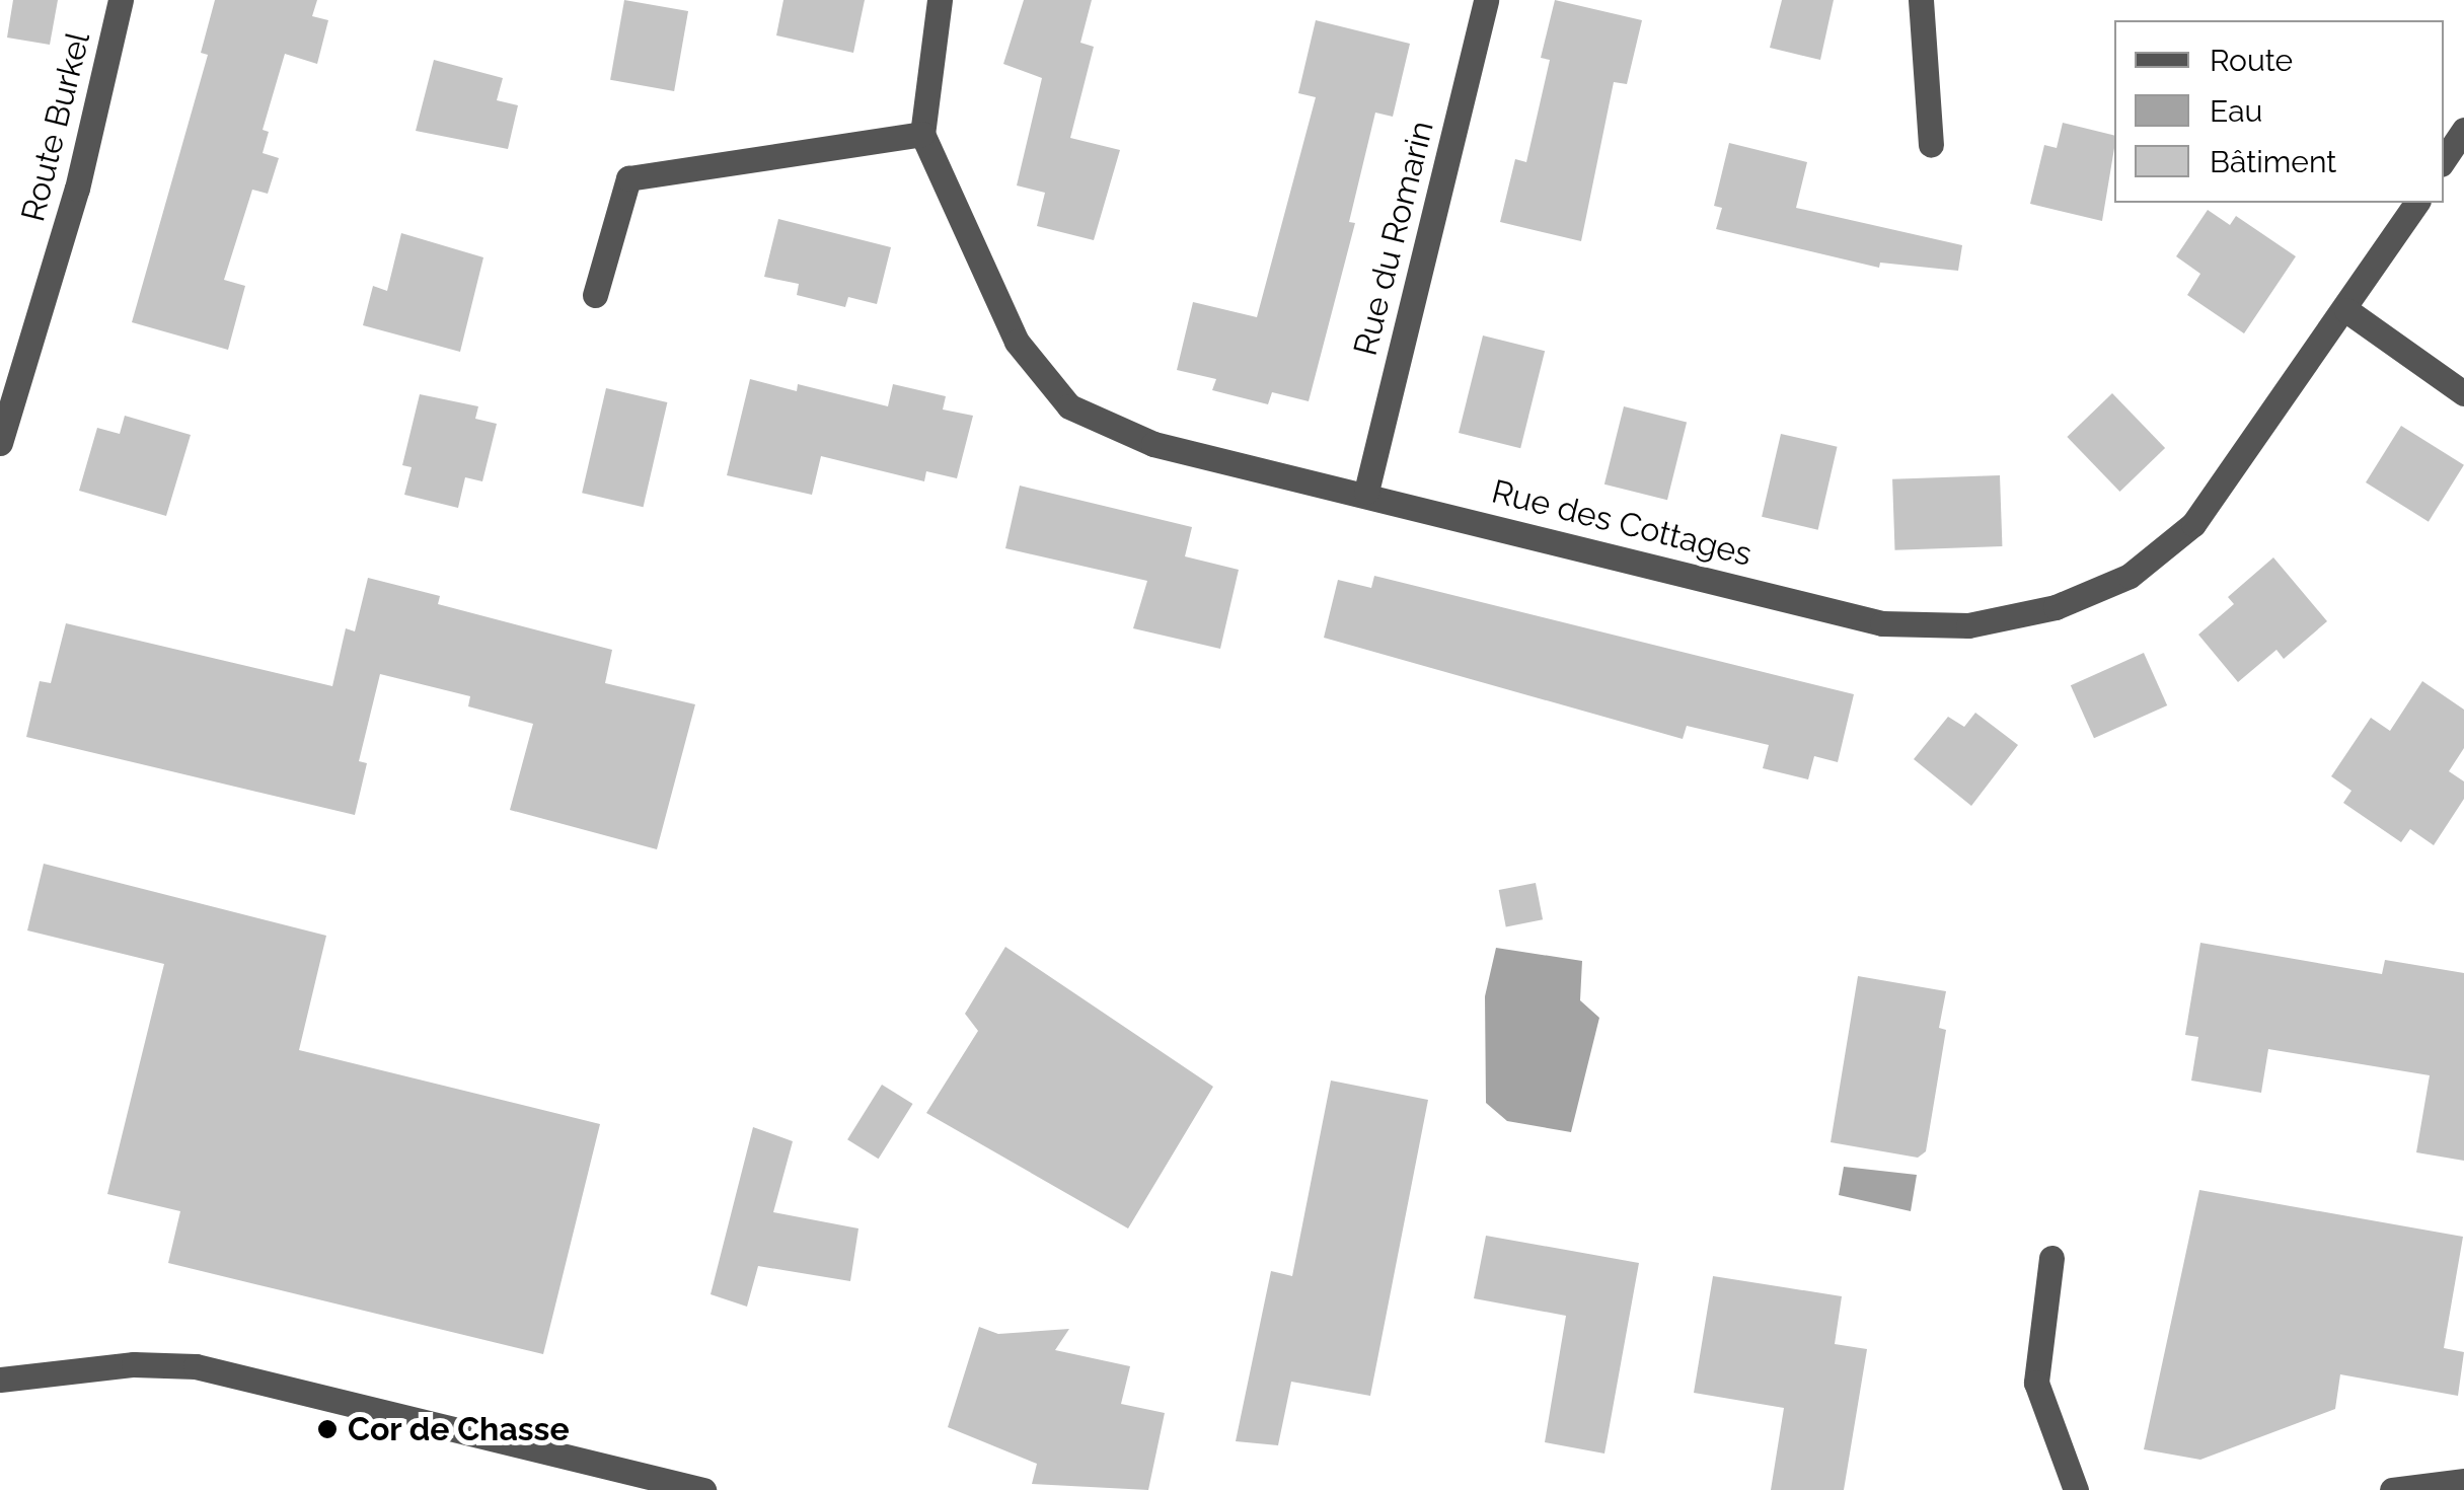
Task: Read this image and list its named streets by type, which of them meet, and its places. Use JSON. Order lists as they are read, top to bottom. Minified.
{"streets":{"street":["Route Burkel","Rue du Romarin","Rue des Cottages"]},"crossings":[["Rue du Romarin","Rue des Cottages"]],"places":["Cor de Chasse"],"legend":["Route","Eau","Bâtiment"]}
